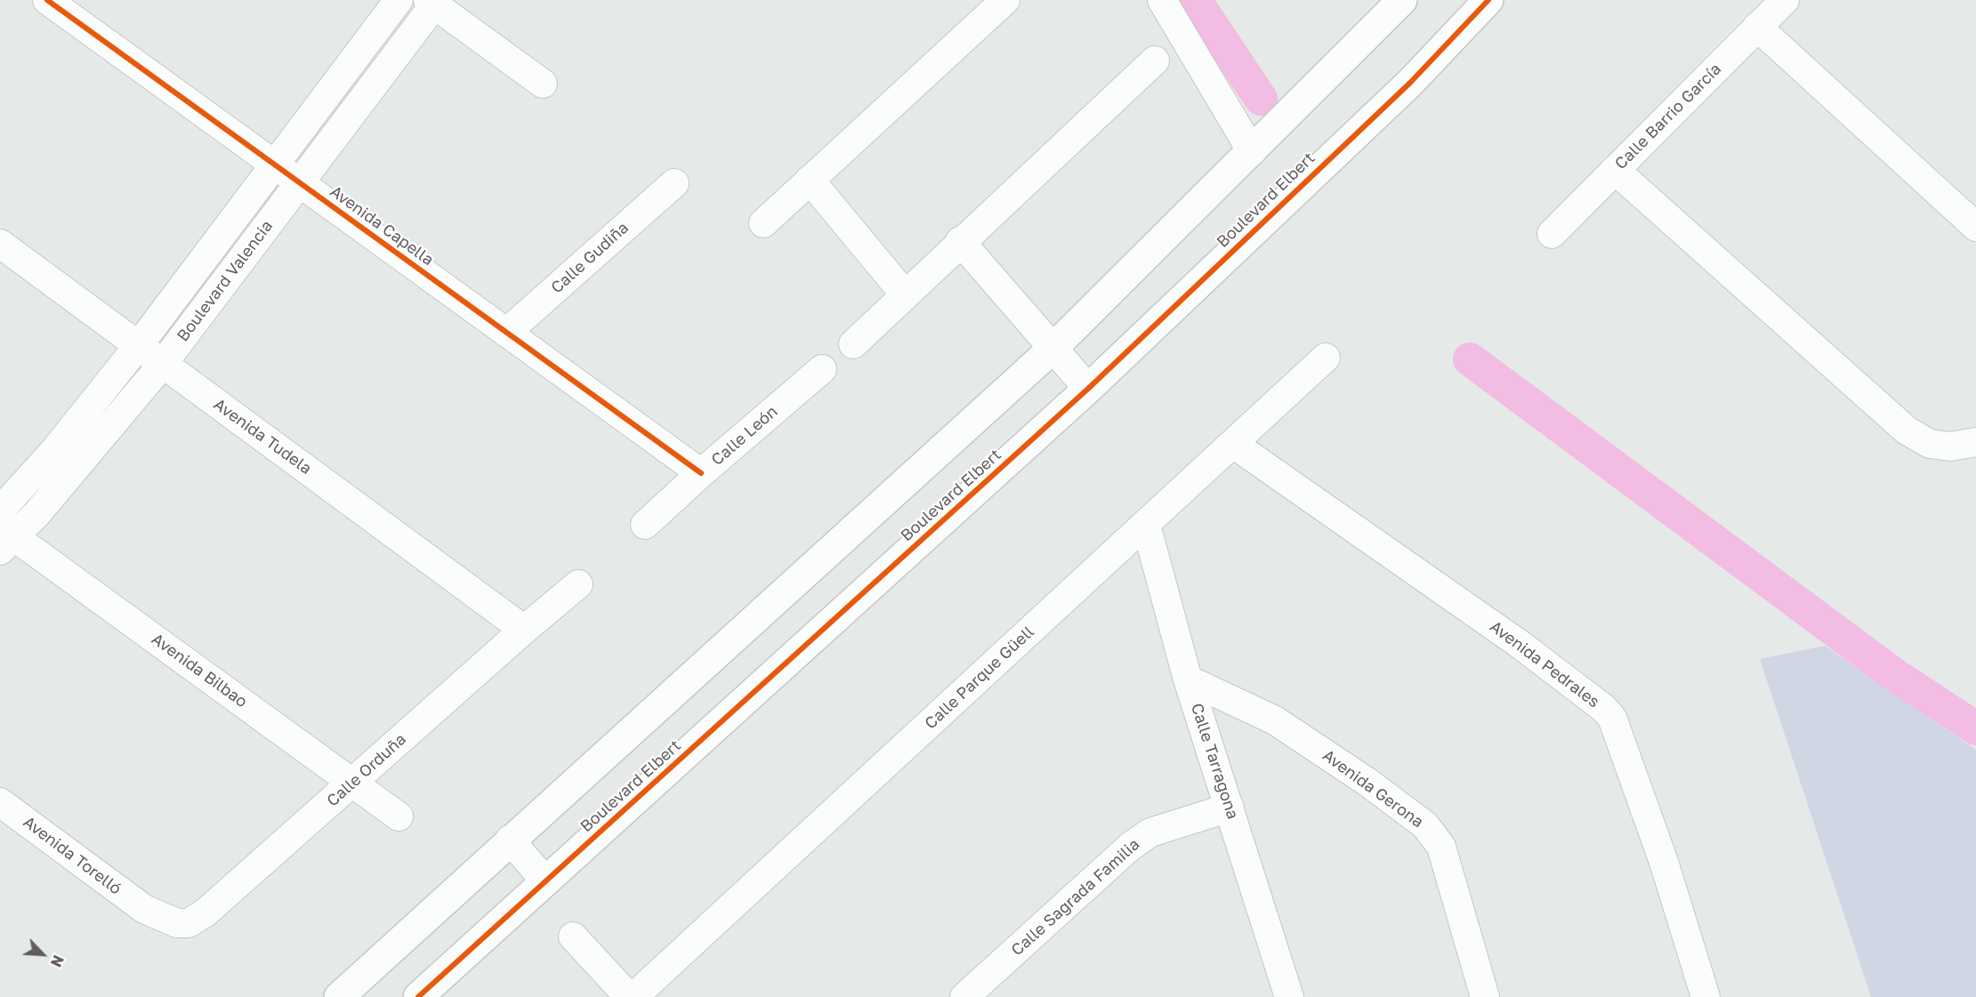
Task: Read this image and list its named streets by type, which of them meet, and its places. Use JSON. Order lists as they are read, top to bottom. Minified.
{"streets":{"street":["Calle Barrio García","Boulevard Elbert","Avenida Capella","Calle Gudiña","Boulevard Valencia","Calle León","Avenida Tudela","Avenida Pedrales","Avenida Bilbao","Calle Parque Güell","Calle Tarragona","Calle Orduña","Avenida Gerona","Avenida Torelló","Calle Sagrada Familia"]},"crossings":[["Avenida Capella","Calle Gudiña"],["Avenida Capella","Boulevard Valencia"],["Avenida Capella","Calle León"],["Boulevard Valencia","Avenida Tudela"],["Boulevard Valencia","Avenida Bilbao"],["Avenida Tudela","Calle Orduña"],["Avenida Pedrales","Calle Parque Güell"],["Avenida Bilbao","Calle Orduña"],["Calle Parque Güell","Calle Tarragona"],["Calle Tarragona","Avenida Gerona"],["Calle Tarragona","Calle Sagrada Familia"],["Calle Orduña","Avenida Torelló"]],"north":"bottom right"}
